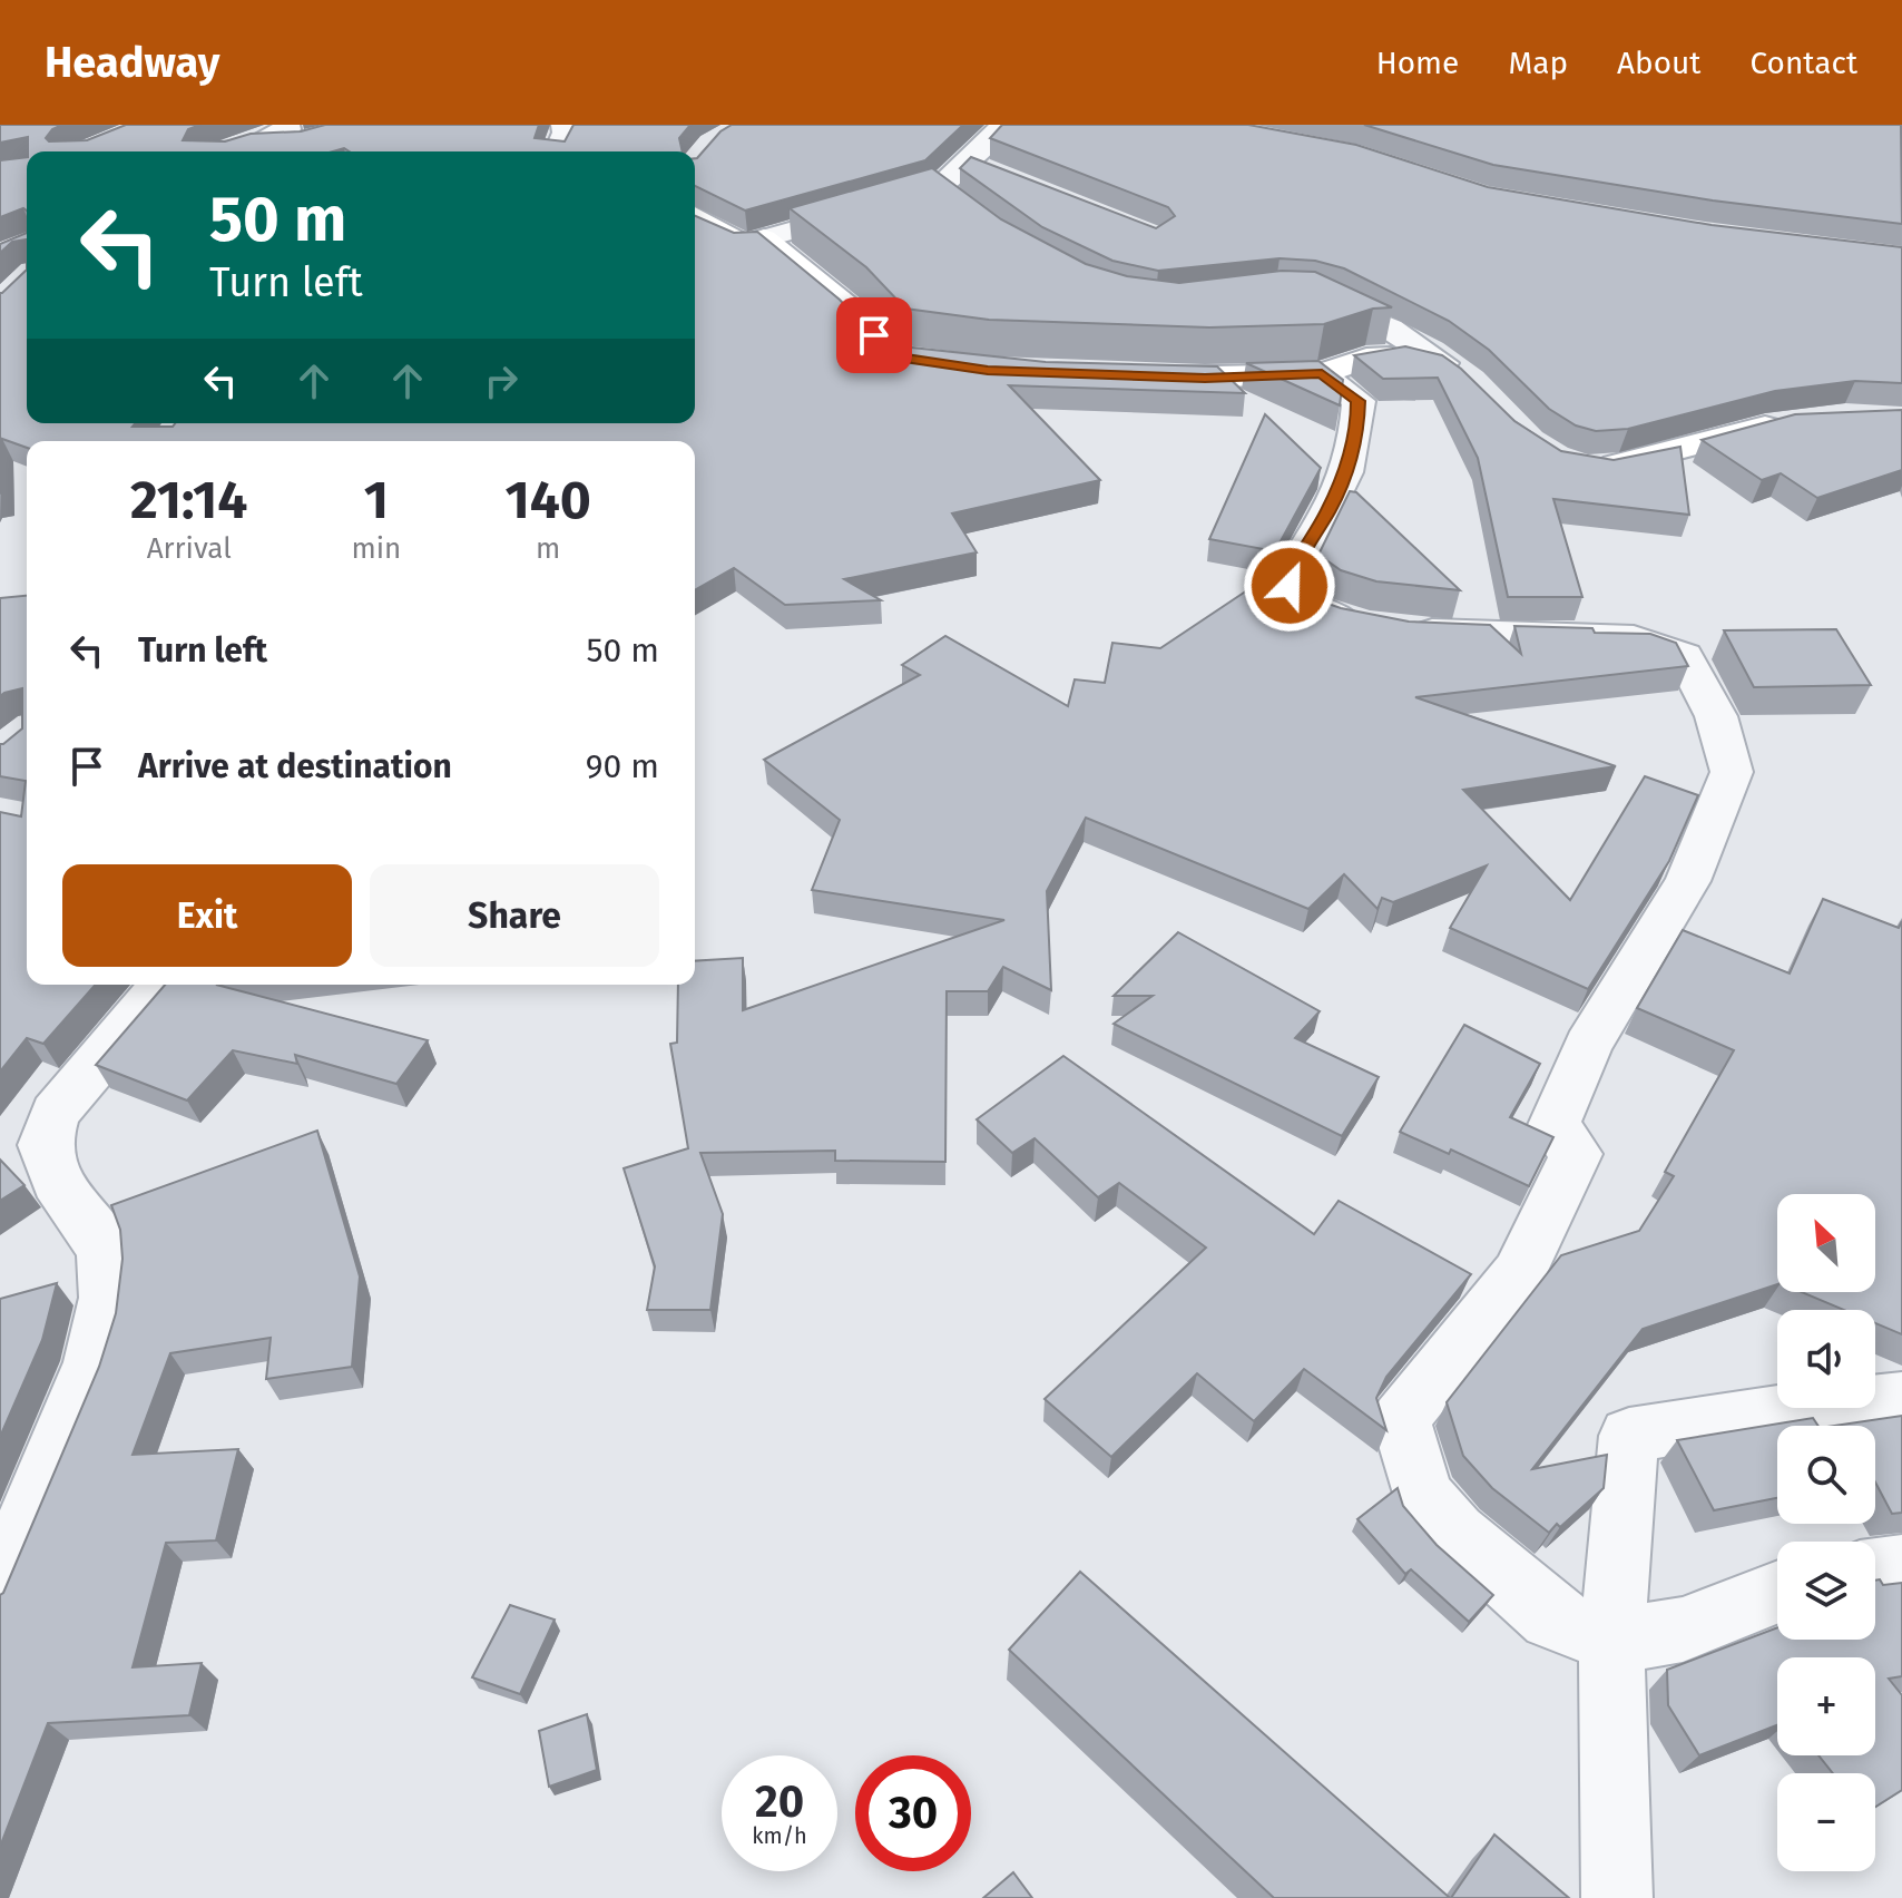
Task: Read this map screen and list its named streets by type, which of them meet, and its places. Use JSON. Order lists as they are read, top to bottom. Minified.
{"north":"top left","page":{"header":"Headway","nav":["Home","Map","About","Contact"],"turn":["50 m","Turn left"],"eta":["21:14","Arrival","1","min","140","m"],"list":[{"name":"Turn left","value":"50 m"},{"name":"Arrive at destination","value":"90 m"}],"buttons":["Exit","Share"],"map_buttons":["+","−"],"speed":"20 km/h","limit":"30"}}
